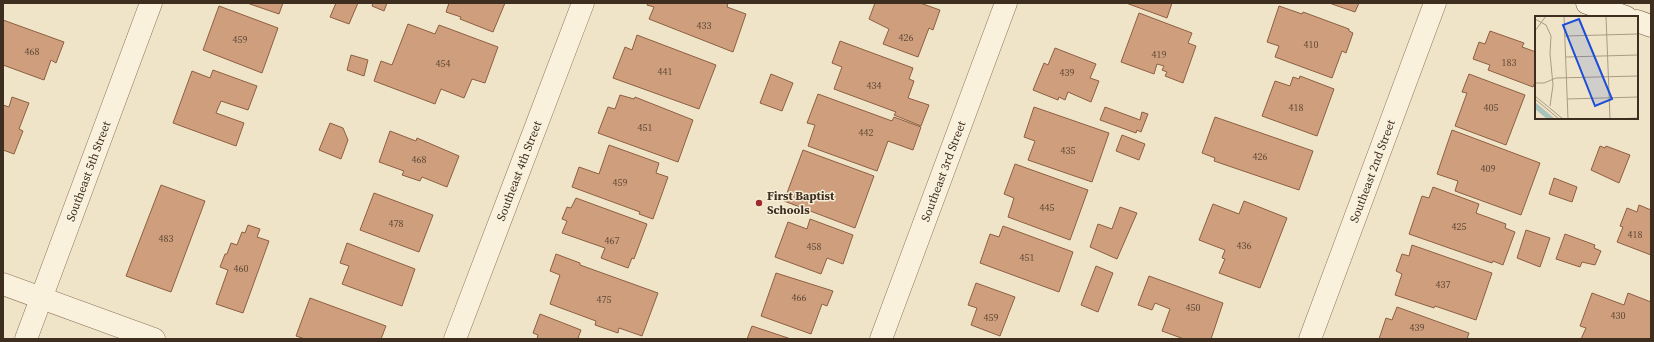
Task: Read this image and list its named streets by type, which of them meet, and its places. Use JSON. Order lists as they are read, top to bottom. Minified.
{"streets":{"street":["Southeast 5th Street","Southeast 4th Street","Southeast 3rd Street","Southeast 2nd Street"]},"places":["First Baptist Schools"],"house_numbers":["433","426","459","410","468","419","183","454","441","439","434","418","405","451","442","435","426","468","409","459","445","478","425","418","483","467","436","458","451","460","437","466","475","450","430","459","439"]}
